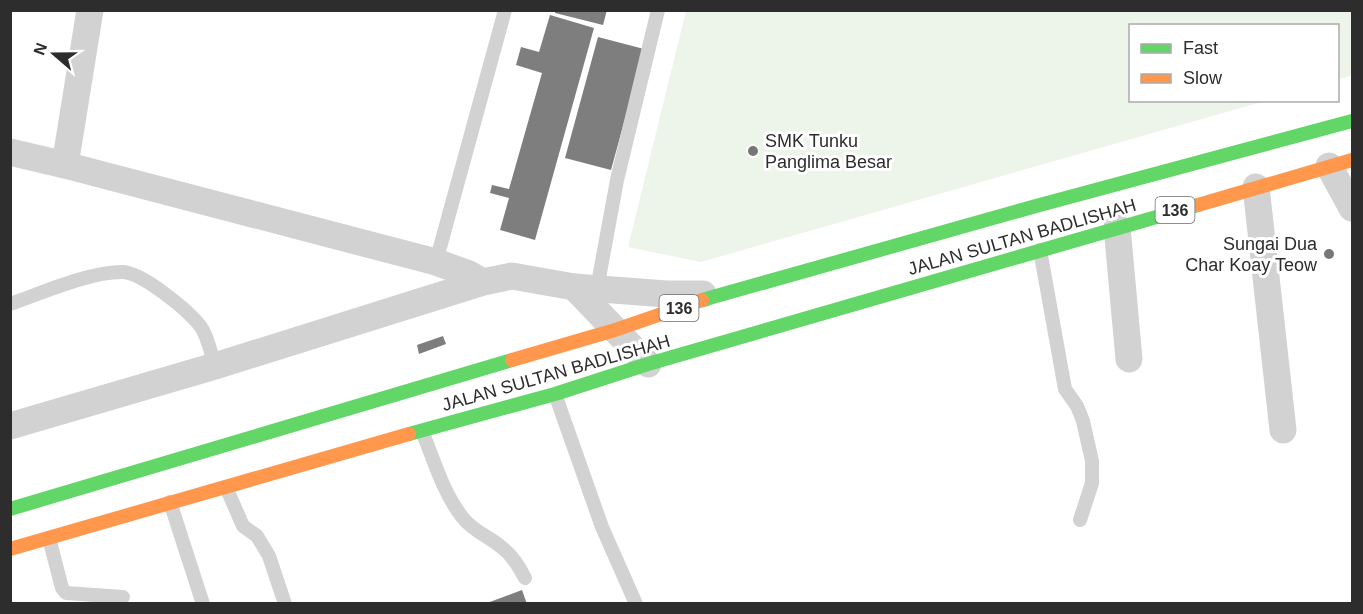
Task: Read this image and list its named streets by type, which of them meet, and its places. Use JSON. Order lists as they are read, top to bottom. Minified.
{"streets":{"main road":["136","JALAN SULTAN BADLISHAH"]},"places":["SMK Tunku Panglima Besar","Sungai Dua Char Koay Teow"],"legend":["Fast","Slow"],"north":"left"}
